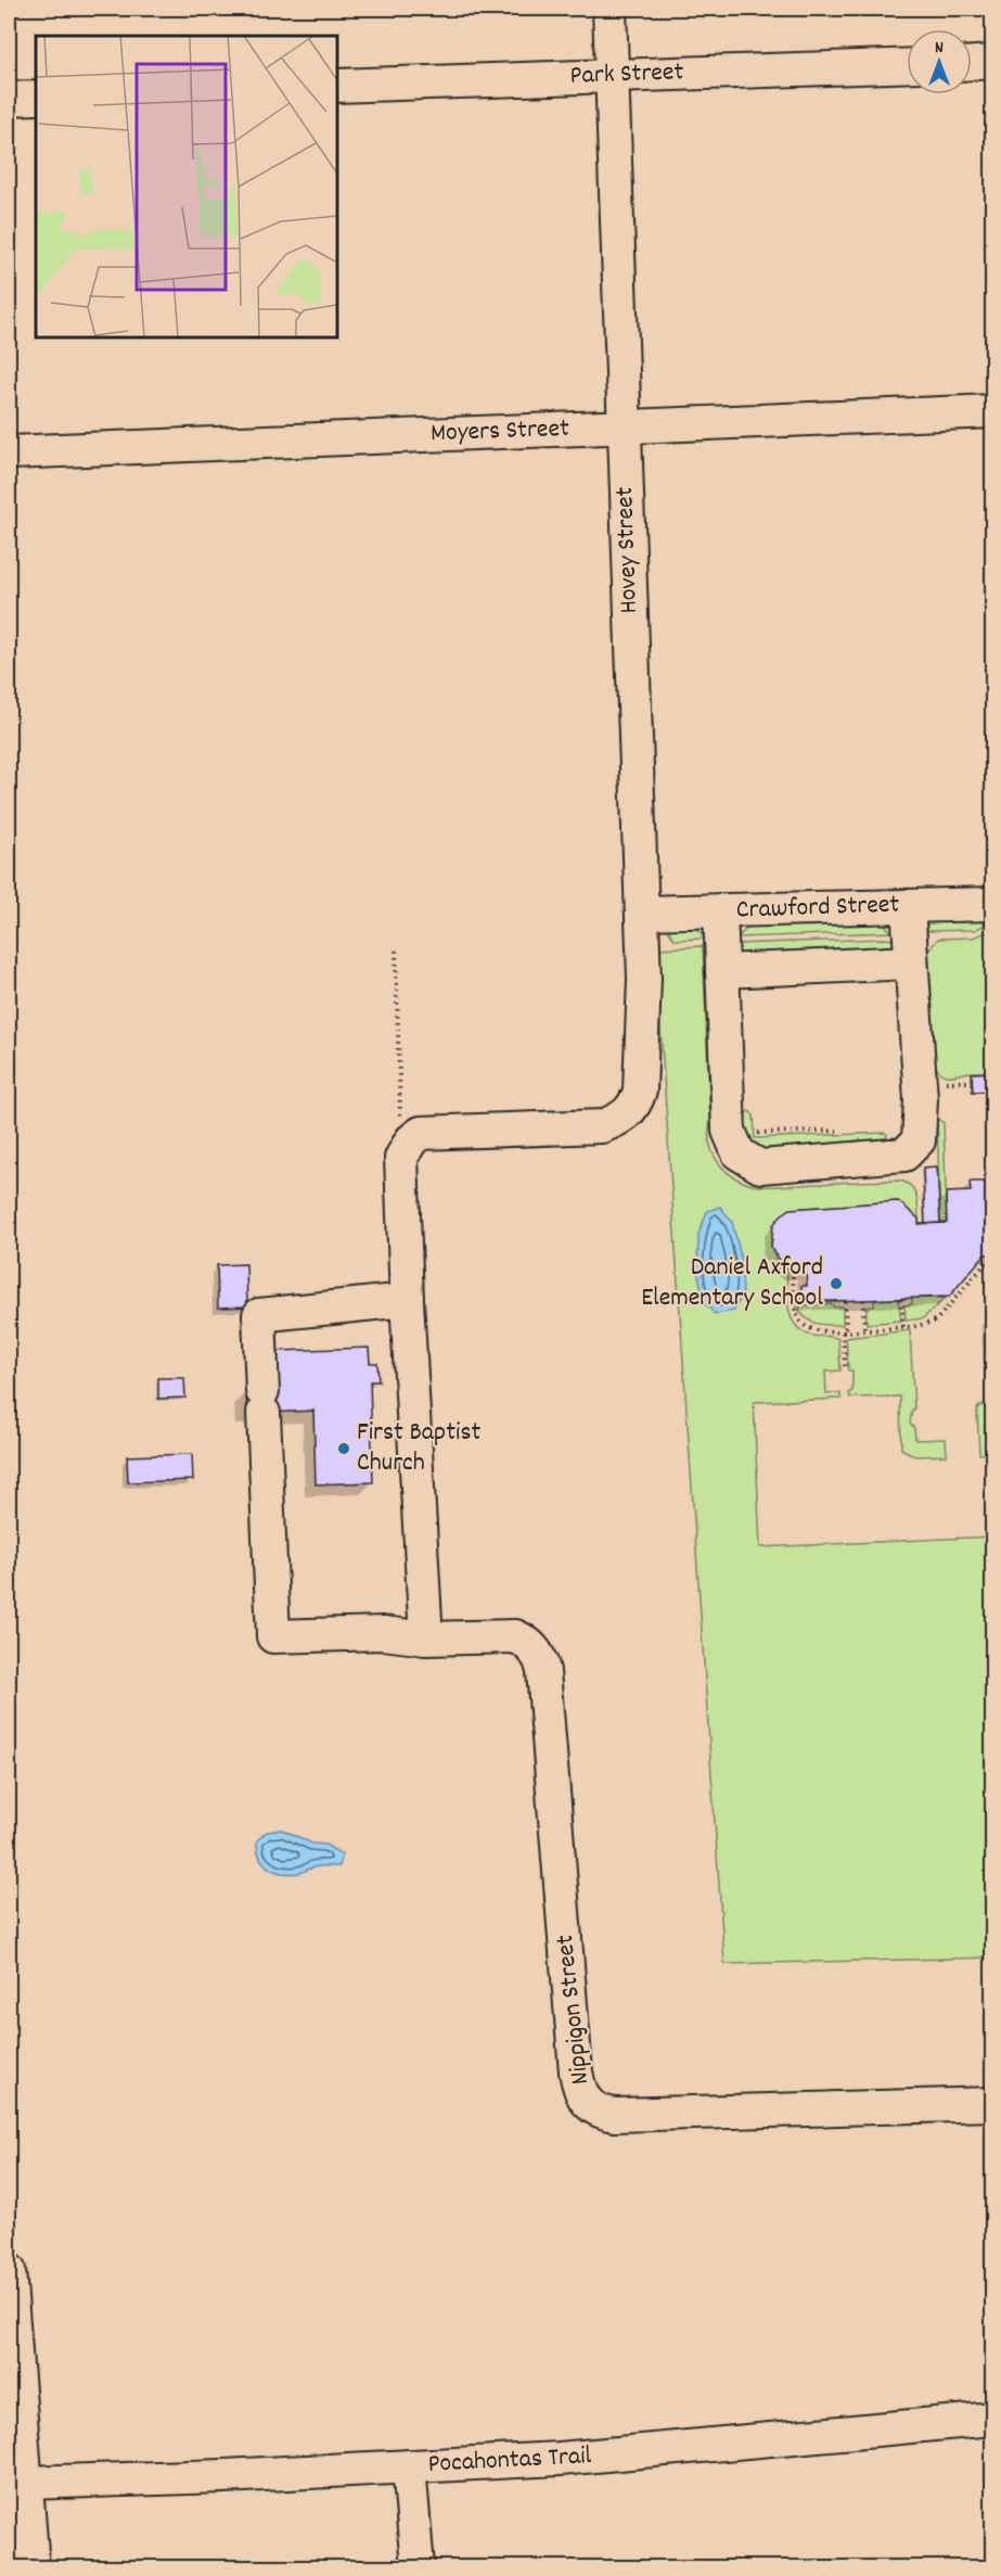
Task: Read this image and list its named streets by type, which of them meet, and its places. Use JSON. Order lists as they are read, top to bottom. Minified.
{"streets":{"street":["Park Street","Moyers Street","Hovey Street","Crawford Street","Nippigon Street","Pocahontas Trail"]},"crossings":[["Park Street","Hovey Street"],["Moyers Street","Hovey Street"],["Hovey Street","Crawford Street"]],"places":["Daniel Axford Elementary School","First Baptist Church"],"north":"top"}
